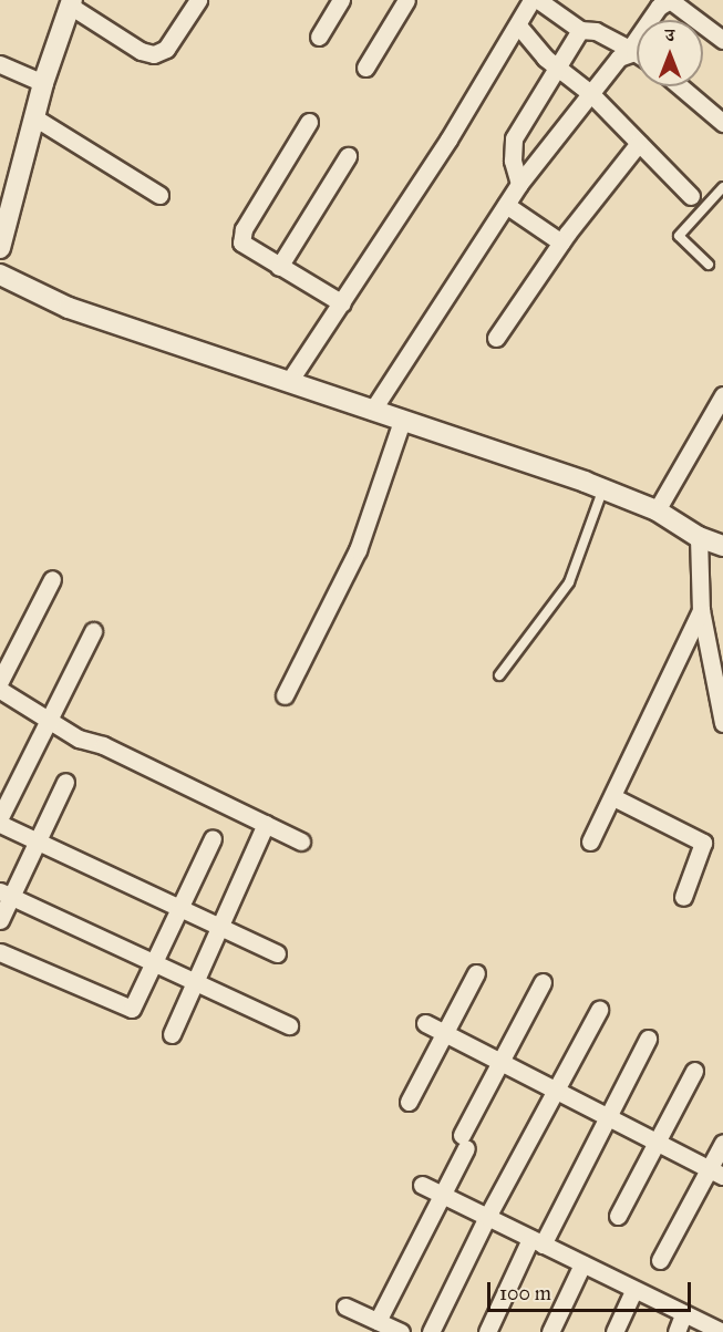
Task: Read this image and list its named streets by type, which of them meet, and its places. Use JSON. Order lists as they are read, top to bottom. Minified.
{"scale_bar":"100 m","north":"top"}
